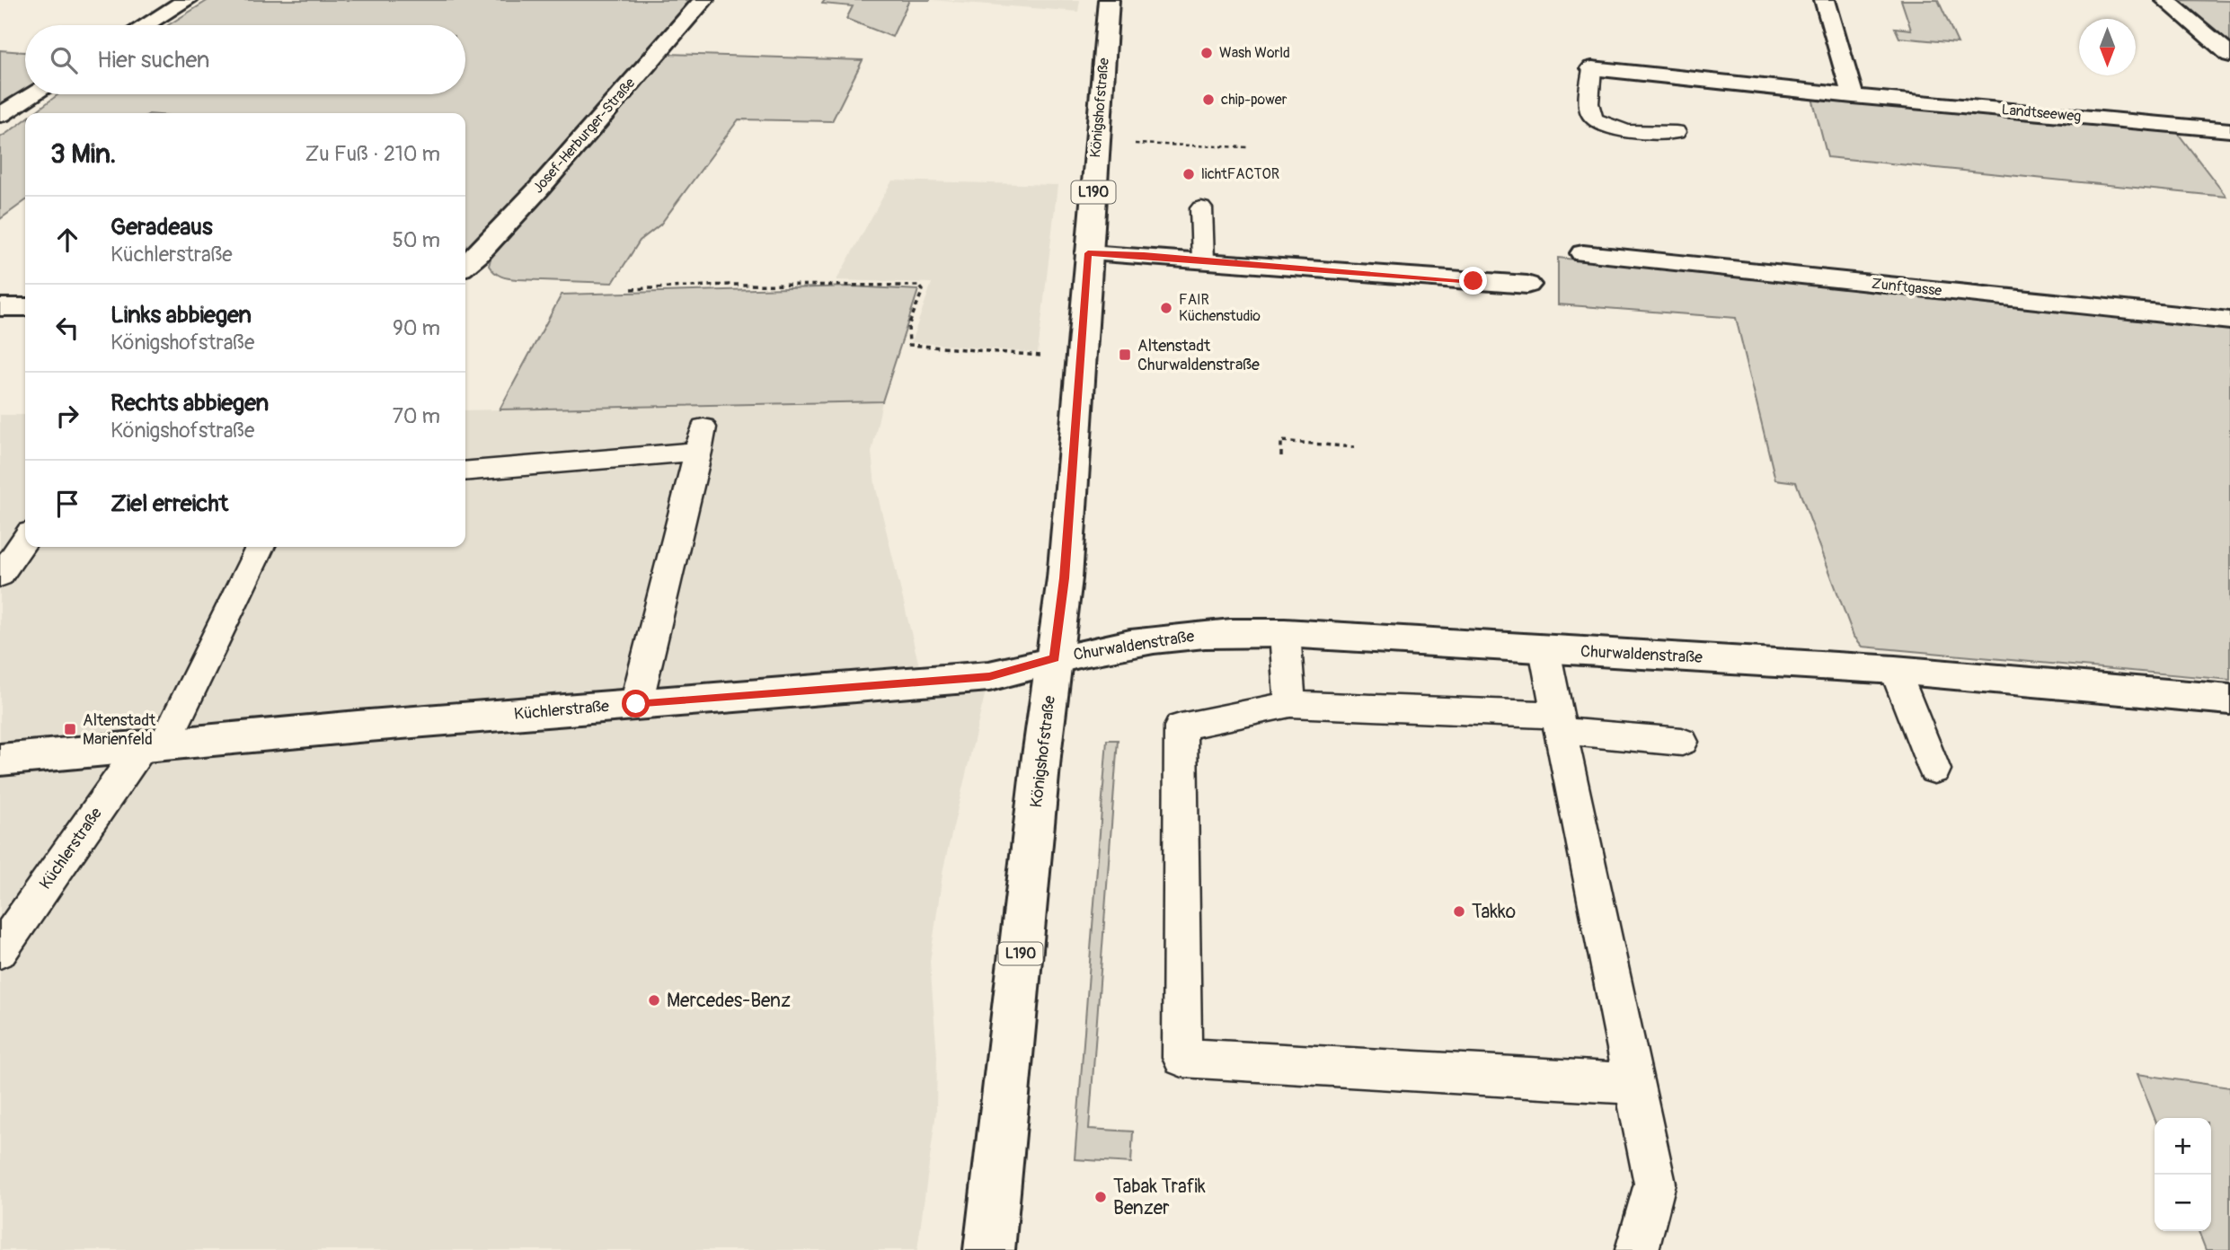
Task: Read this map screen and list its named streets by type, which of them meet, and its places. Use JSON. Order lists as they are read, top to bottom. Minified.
{"streets":{"street":["Königshofstraße","Landtseeweg","Josef-Herburger-Straße","L190","Zunftgasse","Churwaldenstraße","Küchlerstraße"]},"crossings":[["Königshofstraße","Churwaldenstraße"],["Königshofstraße","Küchlerstraße"],["Churwaldenstraße","Küchlerstraße"]],"places":{"other":["Wash World","chip-power","lichtFACTOR","FAIR Küchenstudio","Takko","Mercedes-Benz","Tabak Trafik Benzer"],"transit":["Altenstadt Churwaldenstraße","Altenstadt Marienfeld"]},"north":"bottom","page":{"search":"Hier suchen","heading":["3 Min.","Zu Fuß · 210 m"],"list":[["Geradeaus","Küchlerstraße","50 m"],["Links abbiegen","Königshofstraße","90 m"],["Rechts abbiegen","Königshofstraße","70 m"],"Ziel erreicht"],"map_buttons":["+","−"]}}
